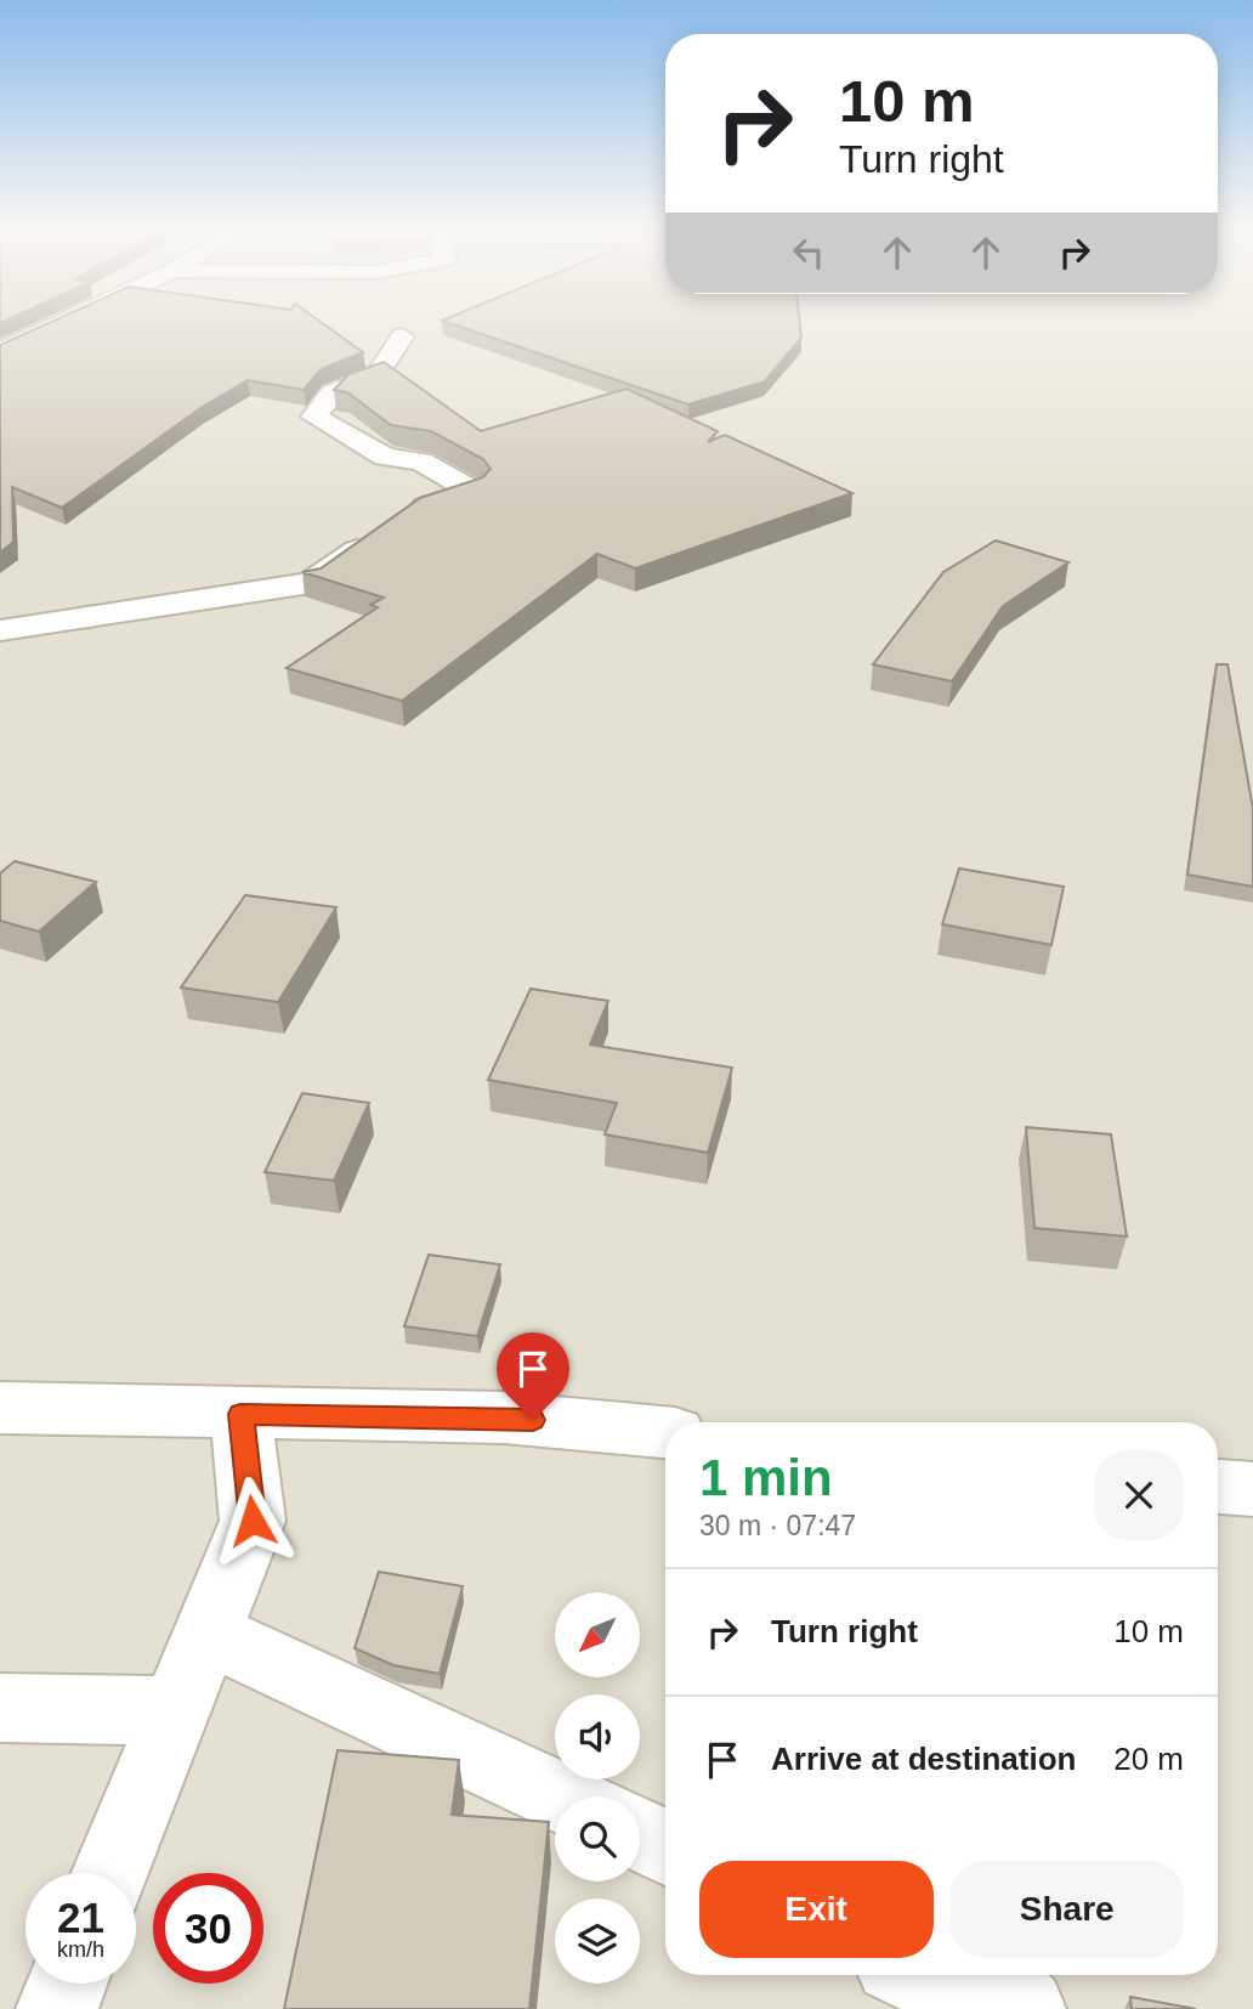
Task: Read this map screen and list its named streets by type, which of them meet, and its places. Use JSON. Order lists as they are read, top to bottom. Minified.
{"north":"bottom left","page":{"turn":["10 m","Turn right"],"heading":["1 min","30 m · 07:47"],"list":[{"name":"Turn right","value":"10 m"},{"name":"Arrive at destination","value":"20 m"}],"buttons":["Exit","Share"],"speed":"21 km/h","limit":"30"}}
